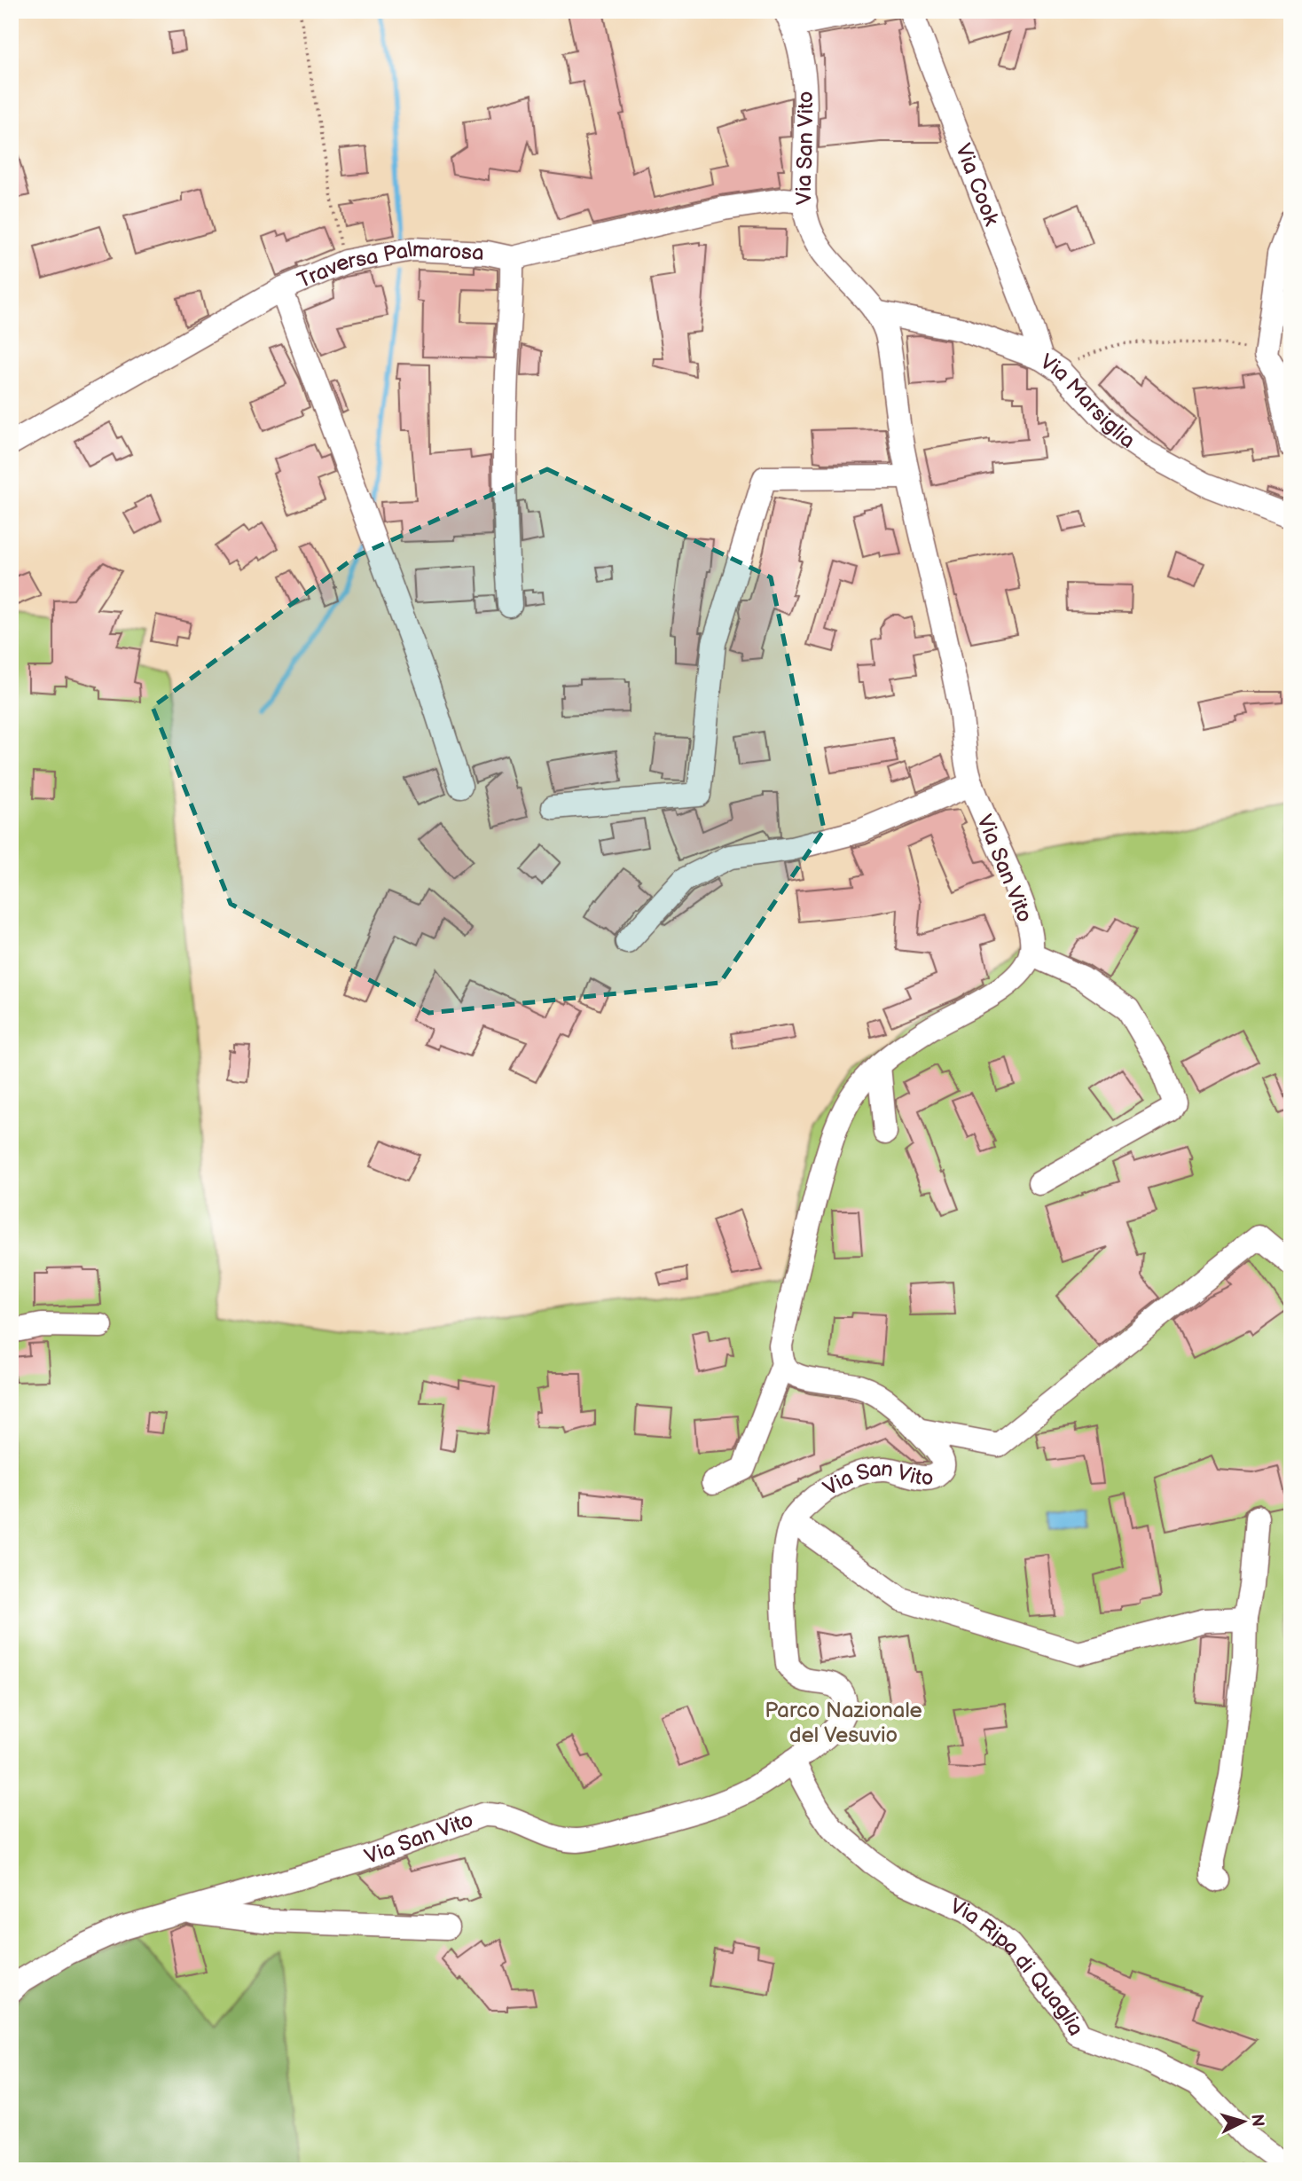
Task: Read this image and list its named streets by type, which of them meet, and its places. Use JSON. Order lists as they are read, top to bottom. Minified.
{"streets":{"street":["Via San Vito","Via Cook","Traversa Palmarosa","Via Marsiglia","Via Ripa di Quaglia"]},"crossings":[["Via San Vito","Traversa Palmarosa"],["Via San Vito","Via Marsiglia"],["Via San Vito","Via Ripa di Quaglia"],["Via Cook","Via Marsiglia"]],"parks":["Parco Nazionale del Vesuvio"],"north":"right"}
